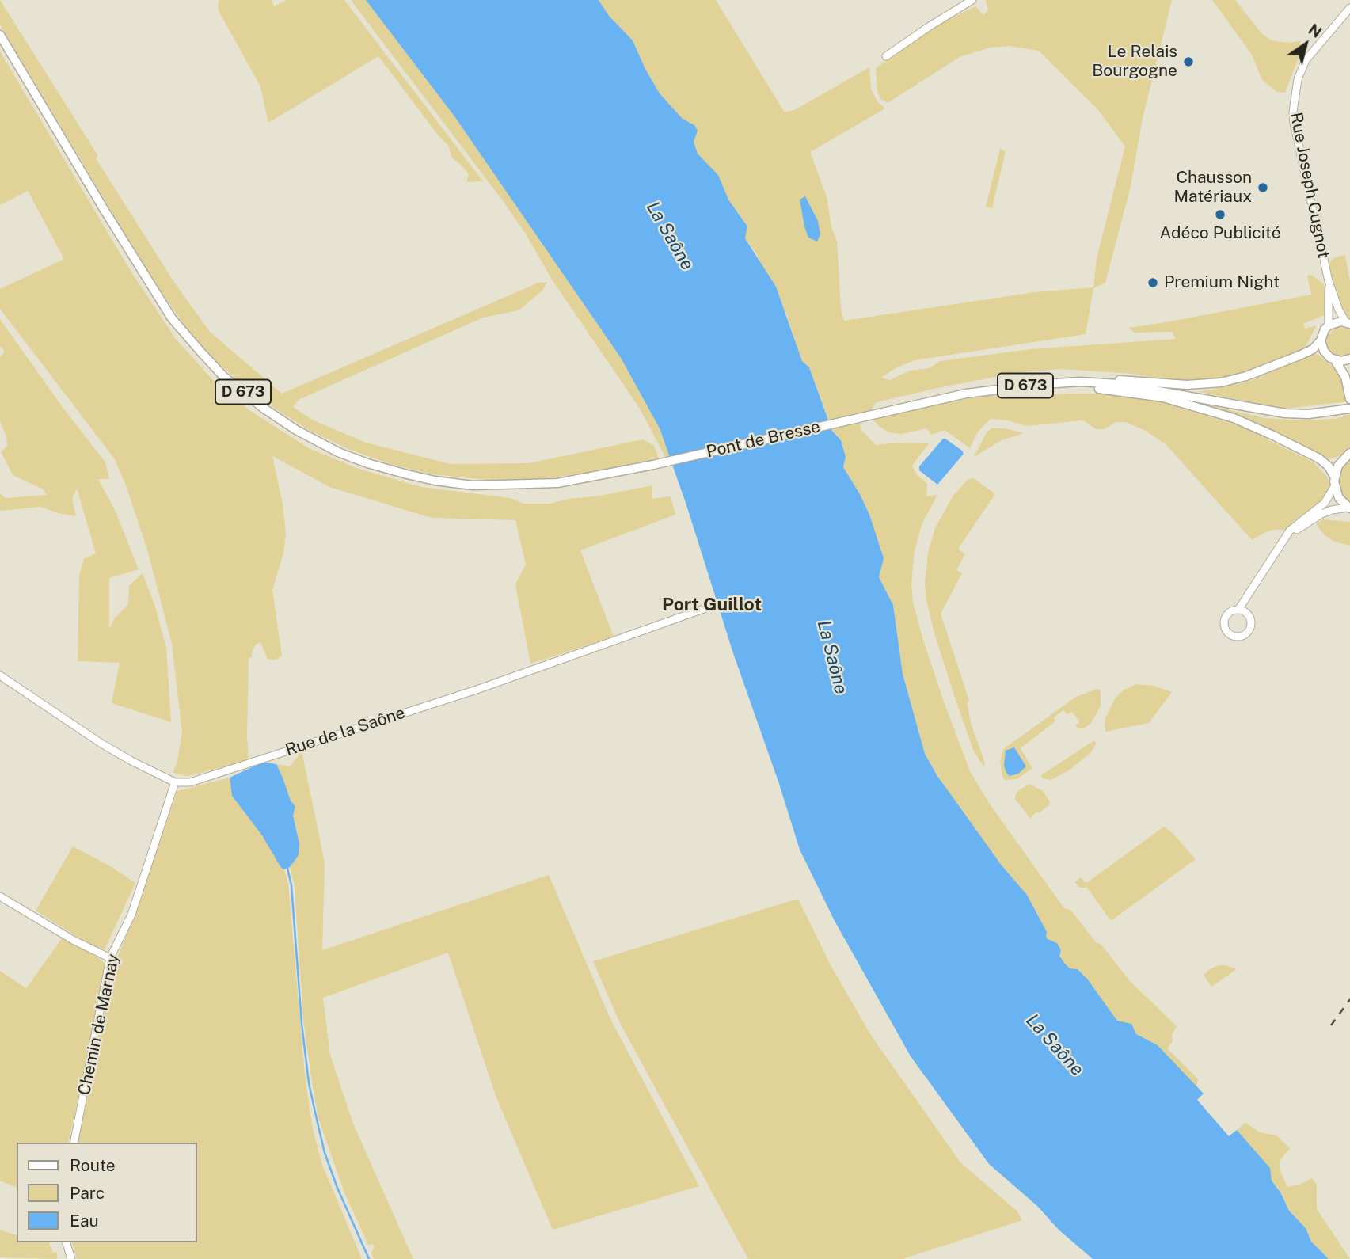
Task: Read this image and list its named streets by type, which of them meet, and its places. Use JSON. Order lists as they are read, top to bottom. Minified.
{"streets":{"main road":["D 673","Pont de Bresse"],"street":["Rue Joseph Cugnot","Rue de la Saône","Chemin de Marnay"]},"crossings":[["D 673","Pont de Bresse"],["Rue de la Saône","Chemin de Marnay"]],"districts":["Port Guillot"],"water":["La Saône"],"places":["Le Relais Bourgogne","Chausson Matériaux","Adéco Publicité","Premium Night"],"legend":["Route","Parc","Eau"],"north":"top right"}
